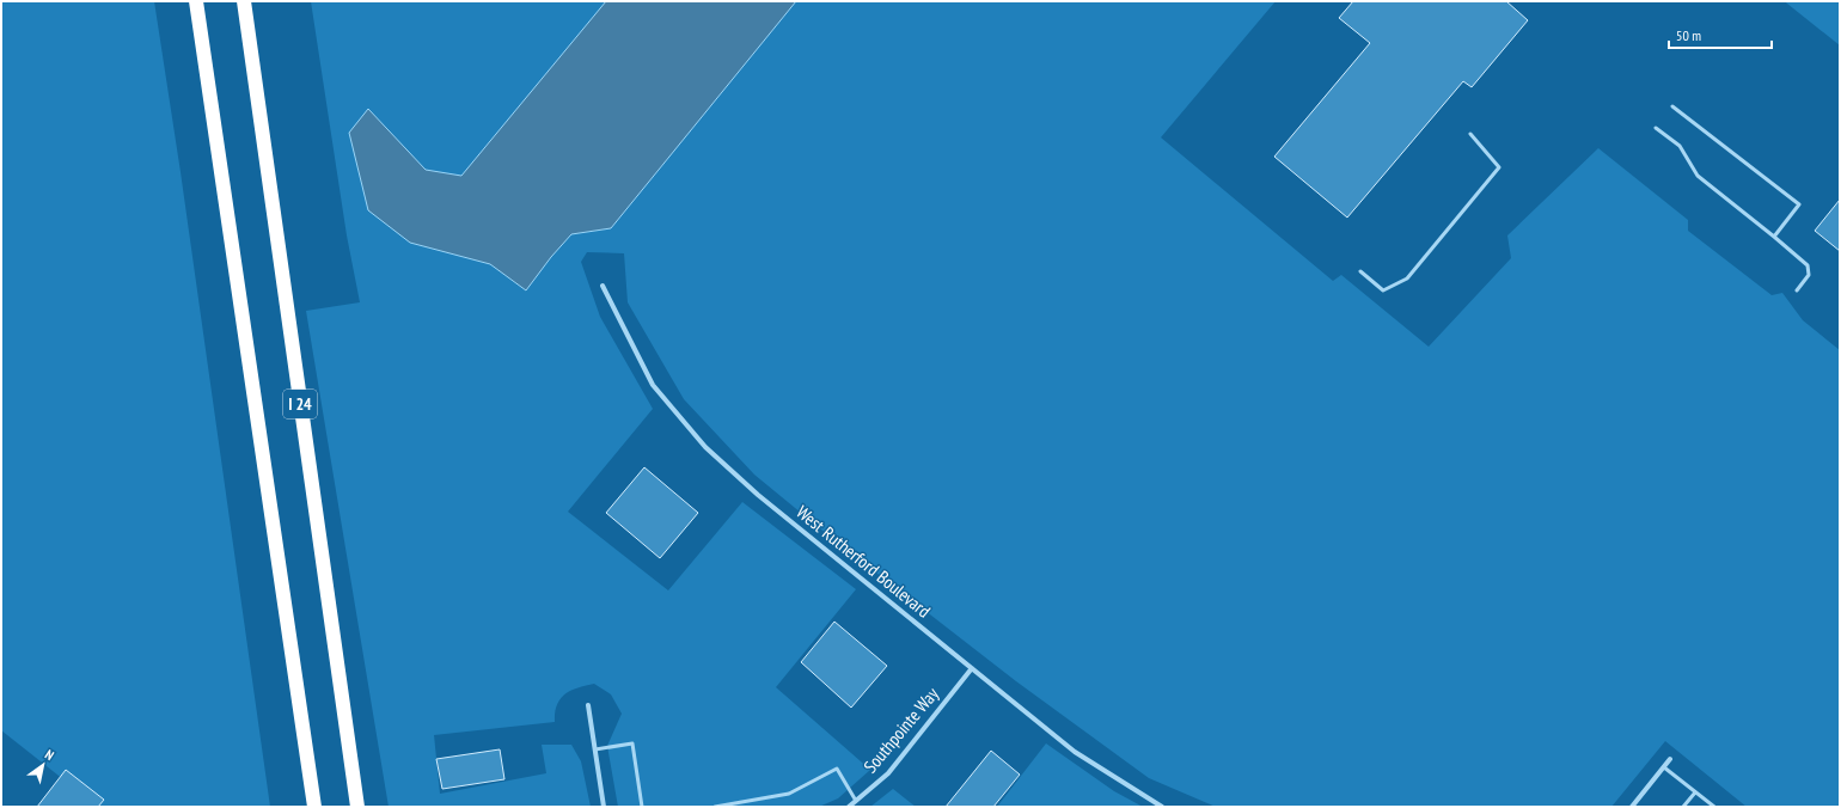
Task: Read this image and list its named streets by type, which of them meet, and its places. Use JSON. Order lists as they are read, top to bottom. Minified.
{"streets":{"highway":["I 24"],"street":["West Rutherford Boulevard","Southpointe Way"]},"crossings":[["West Rutherford Boulevard","Southpointe Way"]],"scale_bar":"50 m","north":"top right"}
